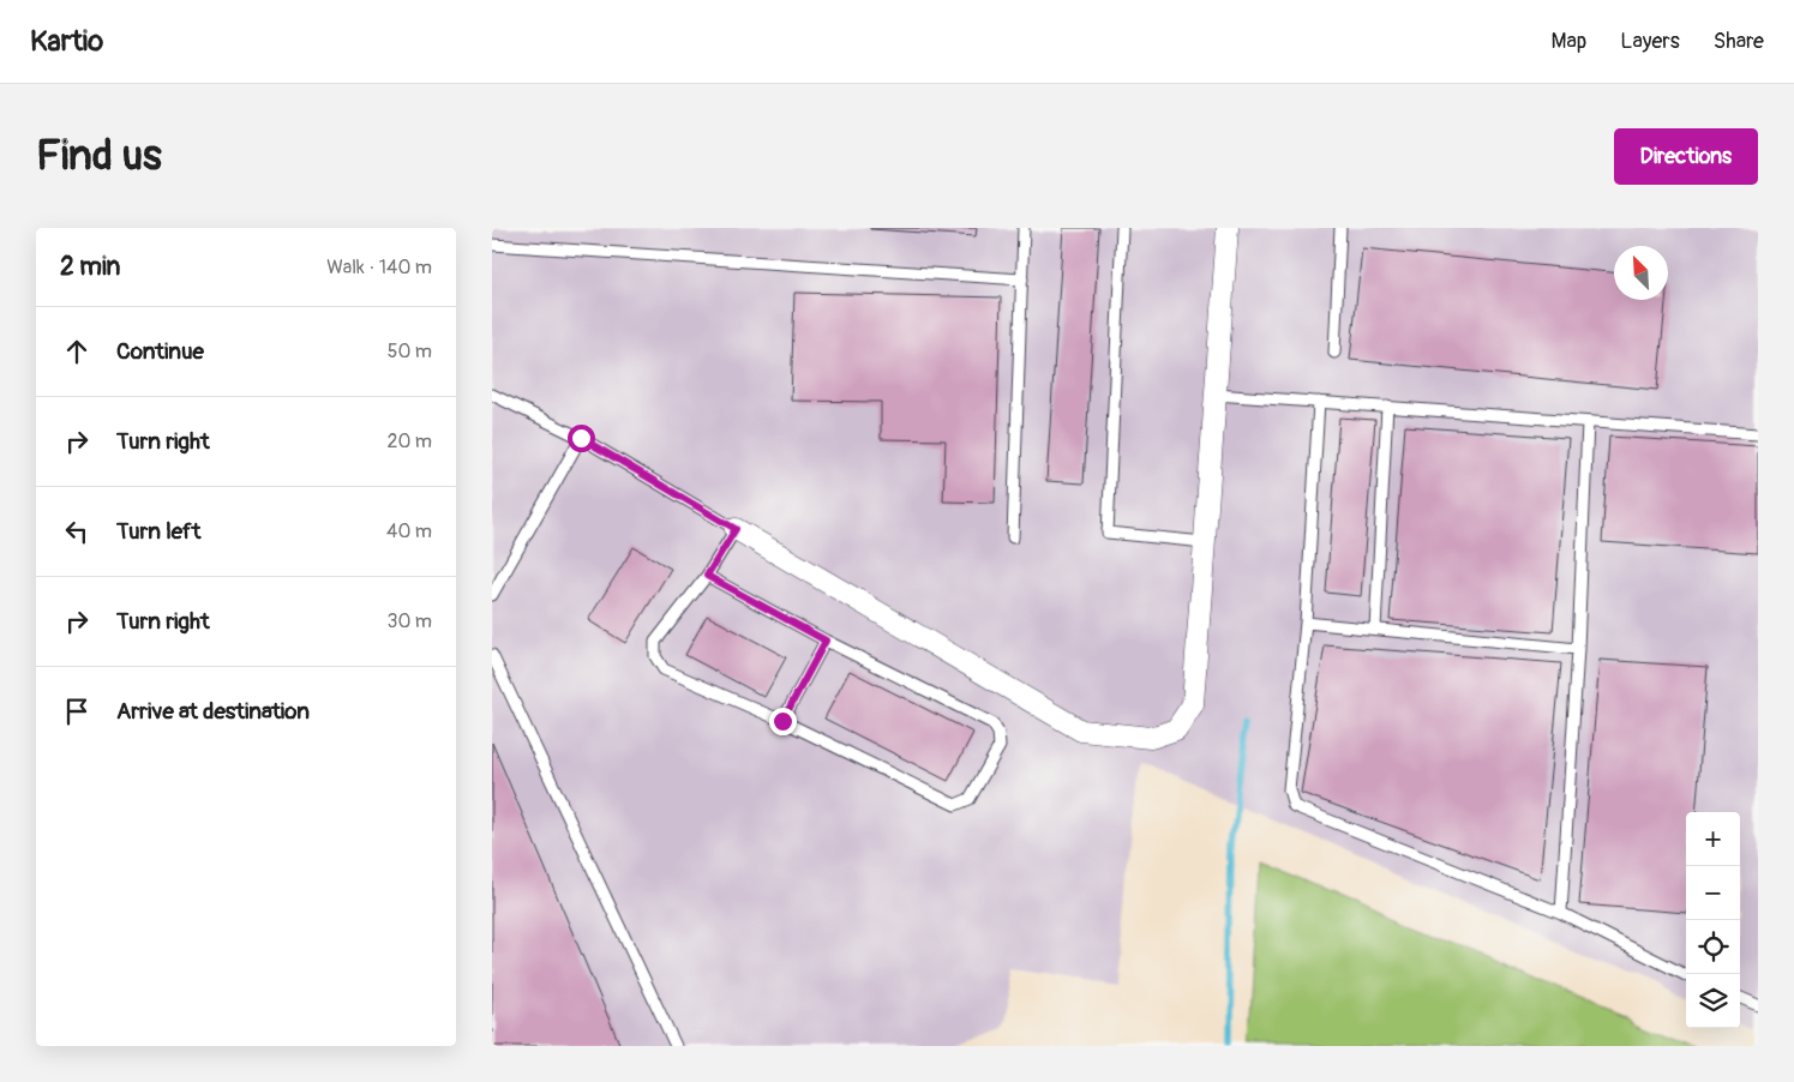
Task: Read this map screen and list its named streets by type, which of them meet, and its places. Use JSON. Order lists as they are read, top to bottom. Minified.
{"north":"top left","page":{"header":"Kartio","nav":["Map","Layers","Share"],"buttons":"Directions","title":"Find us","heading":["2 min","Walk · 140 m"],"list":[["Continue","50 m"],["Turn right","20 m"],["Turn left","40 m"],["Turn right","30 m"],"Arrive at destination"],"map_buttons":["+","−"]}}
